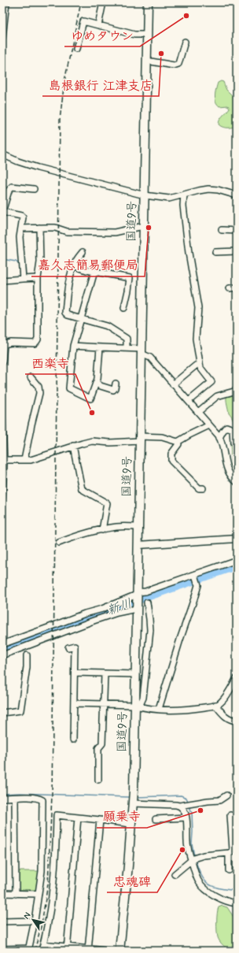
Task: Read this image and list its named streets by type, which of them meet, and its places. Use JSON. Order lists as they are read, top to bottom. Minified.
{"streets":{"highway":["国道9号"]},"water":["新川"],"places":["ゆめタウン","島根銀行 江津支店","嘉久志簡易郵便局","西楽寺","願乗寺","忠魂碑"],"north":"top left"}
